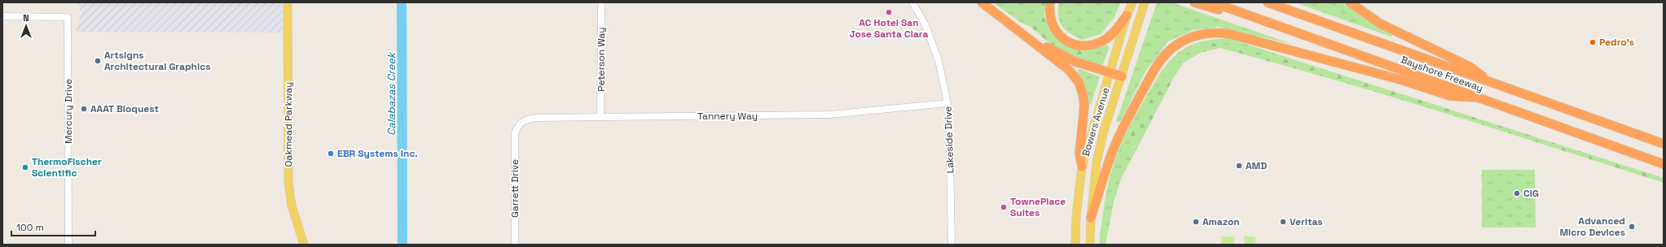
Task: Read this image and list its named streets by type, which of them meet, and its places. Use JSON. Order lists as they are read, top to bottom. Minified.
{"streets":{"highway":["Bayshore Freeway"],"main road":["Bowers Avenue","Oakmead Parkway"],"street":["Peterson Way","Mercury Drive","Tannery Way","Lakeside Drive","Garrett Drive"]},"crossings":[["Peterson Way","Tannery Way"],["Tannery Way","Lakeside Drive"],["Tannery Way","Garrett Drive"]],"water":["Calabazas Creek"],"places":["AC Hotel San Jose Santa Clara","Pedro’s","Artsigns Architectural Graphics","AAAT Bioquest","EBR Systems Inc.","AMD","ThermoFischer Scientific","CIG","TownePlace Suites","Amazon","Veritas","Advanced Micro Devices"],"scale_bar":"100 m","north":"top"}
